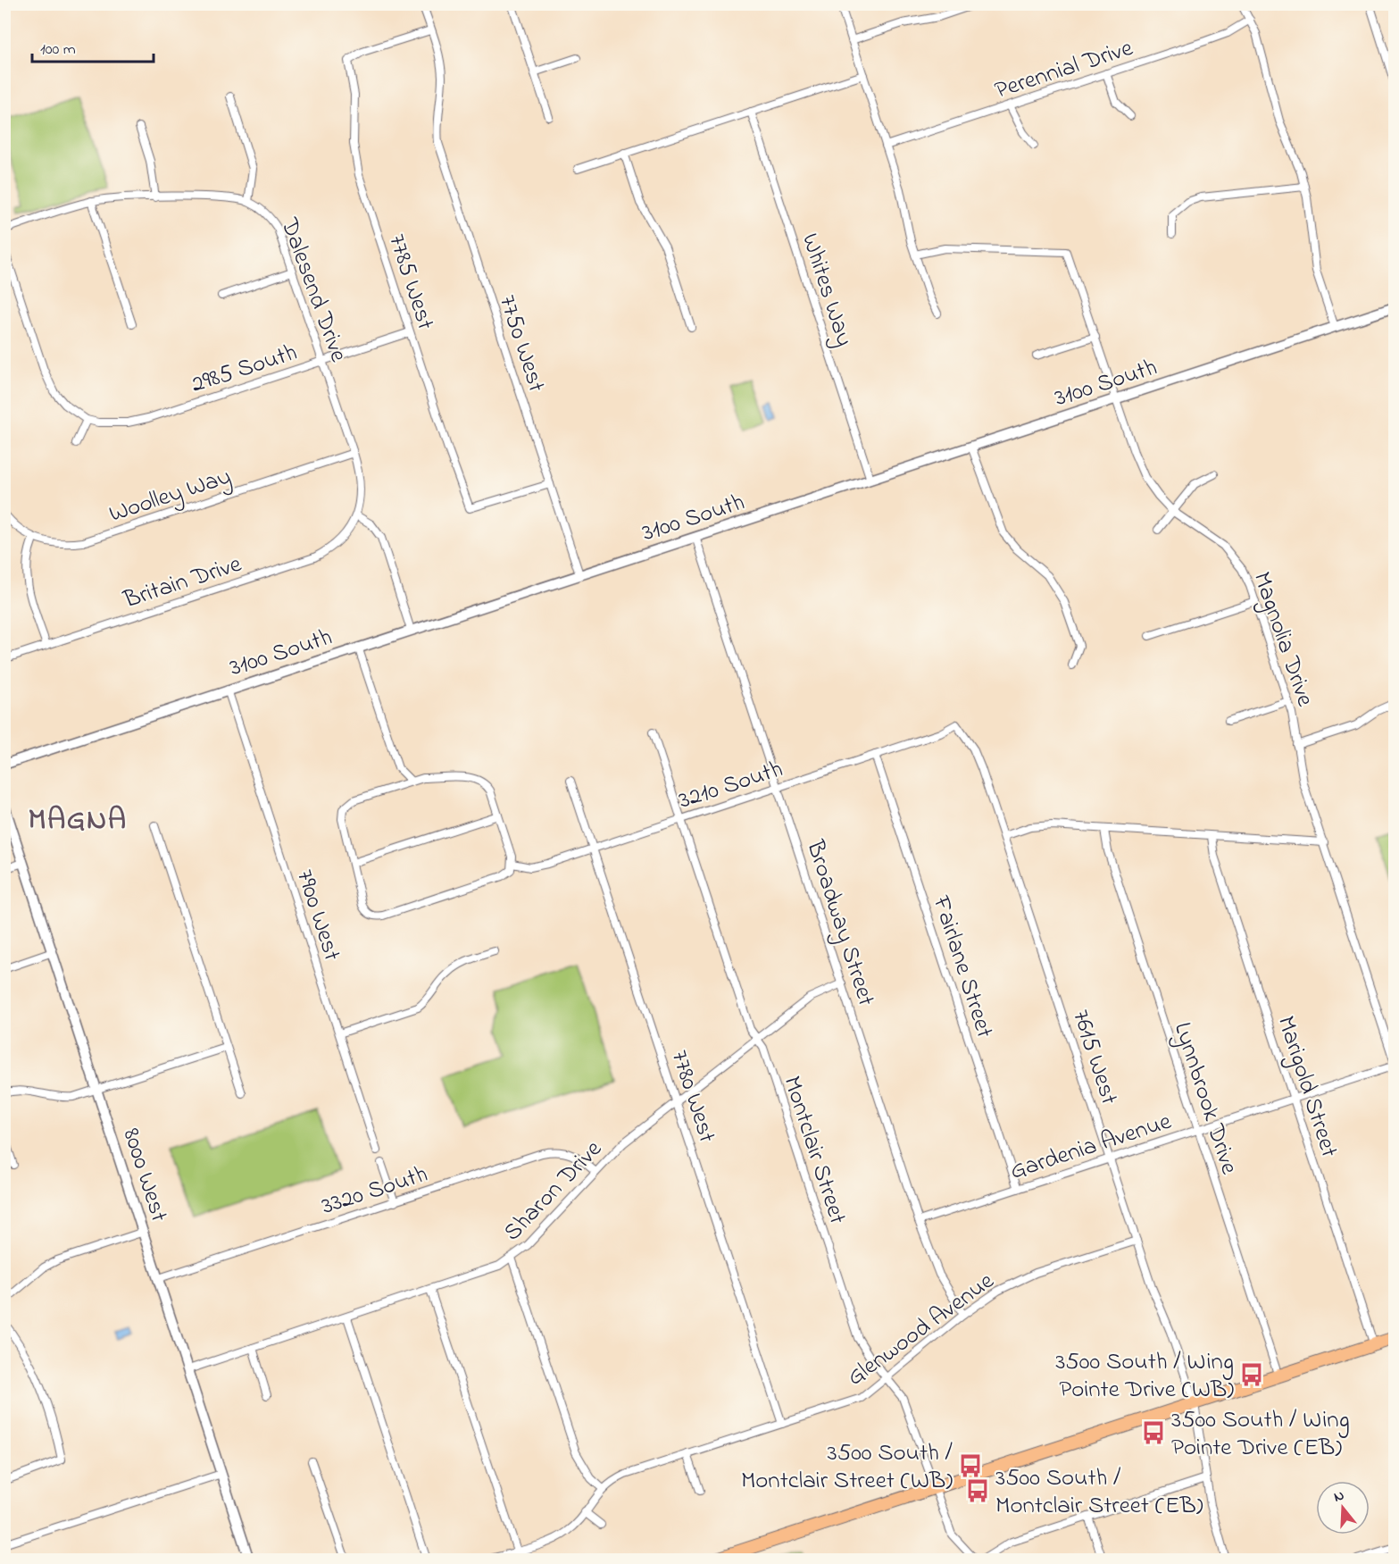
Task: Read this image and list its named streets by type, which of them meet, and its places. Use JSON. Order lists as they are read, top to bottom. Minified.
{"streets":{"street":["Perennial Drive","7785 West","Dalesend Drive","Whites Way","7750 West","2985 South","3100 South","Woolley Way","Britain Drive","Magnolia Drive","3210 South","7900 West","Broadway Street","Fairlane Street","7615 West","Marigold Street","7780 West","Lynnbrook Drive","Gardenia Avenue","Montclair Street","8000 West","3320 South","Sharon Drive","Glenwood Avenue"]},"crossings":[["7785 West","7750 West"],["7785 West","2985 South"],["Dalesend Drive","2985 South"],["Dalesend Drive","Woolley Way"],["Dalesend Drive","Britain Drive"],["Whites Way","3100 South"],["7750 West","3100 South"],["3100 South","Magnolia Drive"],["3100 South","7900 West"],["3100 South","Broadway Street"],["Magnolia Drive","Gardenia Avenue"],["3210 South","Broadway Street"],["3210 South","Fairlane Street"],["3210 South","7615 West"],["3210 South","7780 West"],["3210 South","Montclair Street"],["Broadway Street","Gardenia Avenue"],["Broadway Street","Sharon Drive"],["Broadway Street","Glenwood Avenue"],["Fairlane Street","Gardenia Avenue"],["7615 West","Gardenia Avenue"],["7615 West","Glenwood Avenue"],["Marigold Street","Gardenia Avenue"],["7780 West","Sharon Drive"],["7780 West","Glenwood Avenue"],["Lynnbrook Drive","Gardenia Avenue"],["Montclair Street","Sharon Drive"],["Montclair Street","Glenwood Avenue"],["8000 West","3320 South"],["8000 West","Sharon Drive"],["3320 South","Sharon Drive"]],"districts":["MAGNA"],"places":{"bus stop":["3500 South / Wing Pointe Drive (WB)","3500 South / Wing Pointe Drive (EB)","3500 South / Montclair Street (WB)","3500 South / Montclair Street (EB)"]},"scale_bar":"100 m","north":"top"}
